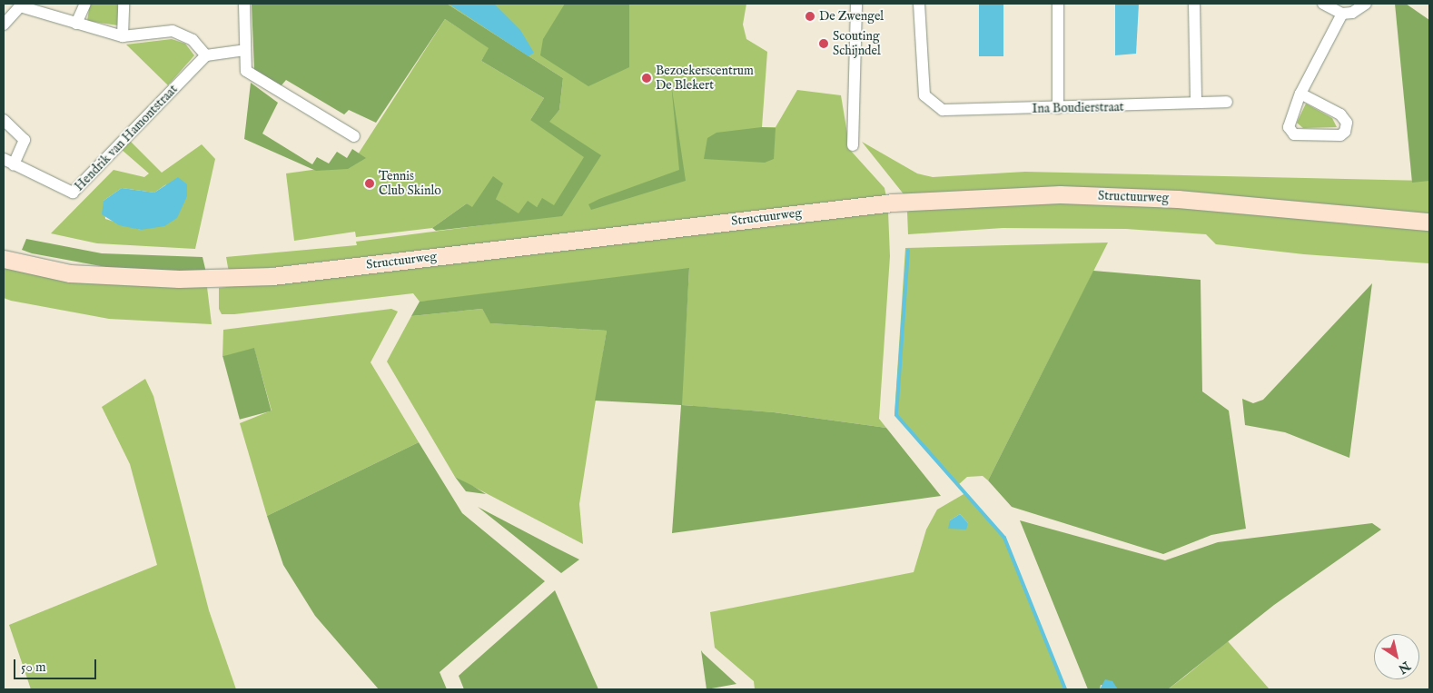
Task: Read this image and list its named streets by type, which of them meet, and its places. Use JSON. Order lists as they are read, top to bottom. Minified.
{"streets":{"main road":["Structuurweg"],"street":["Ina Boudierstraat","Hendrik van Hamontstraat"]},"places":["De Zwengel","Scouting Schijndel","Bezoekerscentrum De Blekert","Tennis Club Skinlo"],"scale_bar":"50 m","north":"bottom right"}
